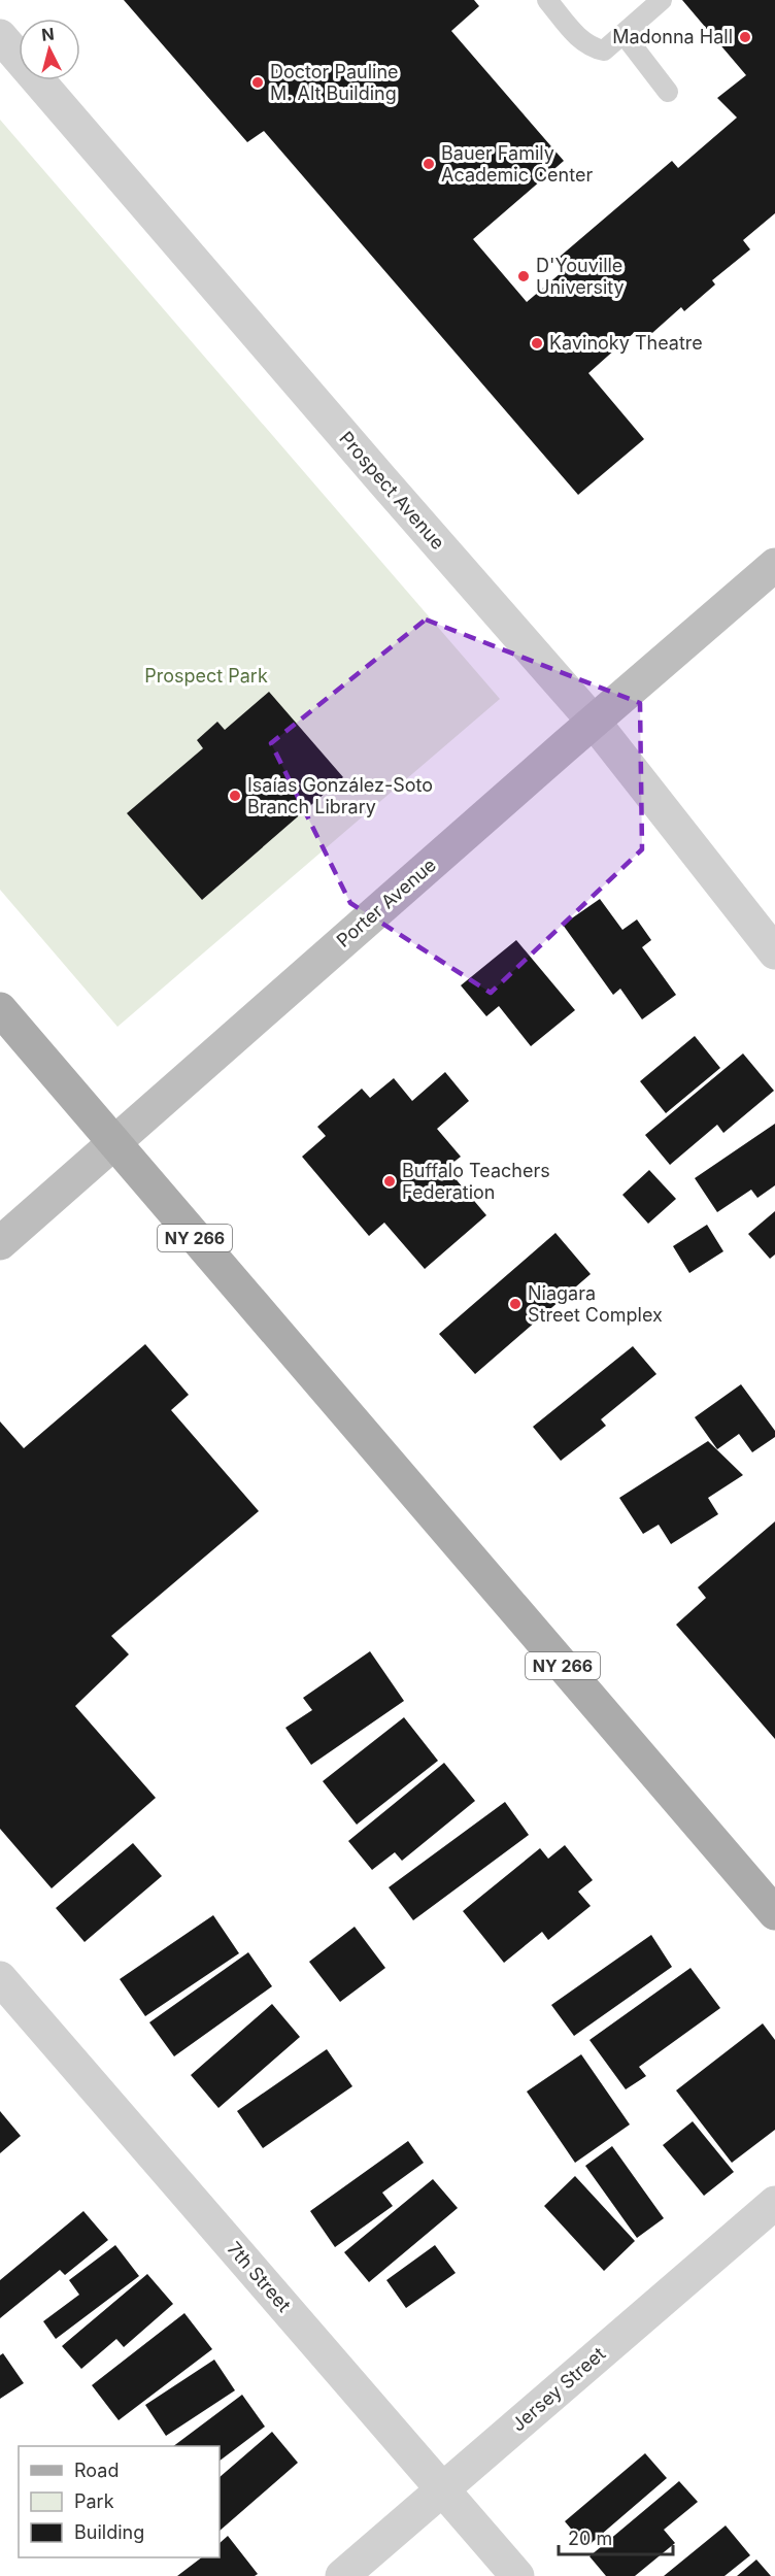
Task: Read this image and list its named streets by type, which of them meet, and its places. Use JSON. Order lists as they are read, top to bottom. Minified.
{"streets":{"main road":["NY 266"],"street":["Prospect Avenue","Porter Avenue","7th Street","Jersey Street"]},"crossings":[["Prospect Avenue","Porter Avenue"],["Porter Avenue","NY 266"],["7th Street","Jersey Street"]],"parks":["Prospect Park"],"places":["Madonna Hall","Doctor Pauline M. Alt Building","Bauer Family Academic Center","D'Youville University","Kavinoky Theatre","Isaías González-Soto Branch Library","Buffalo Teachers Federation","Niagara Street Complex"],"legend":["Road","Park","Building"],"scale_bar":"20 m","north":"top"}
